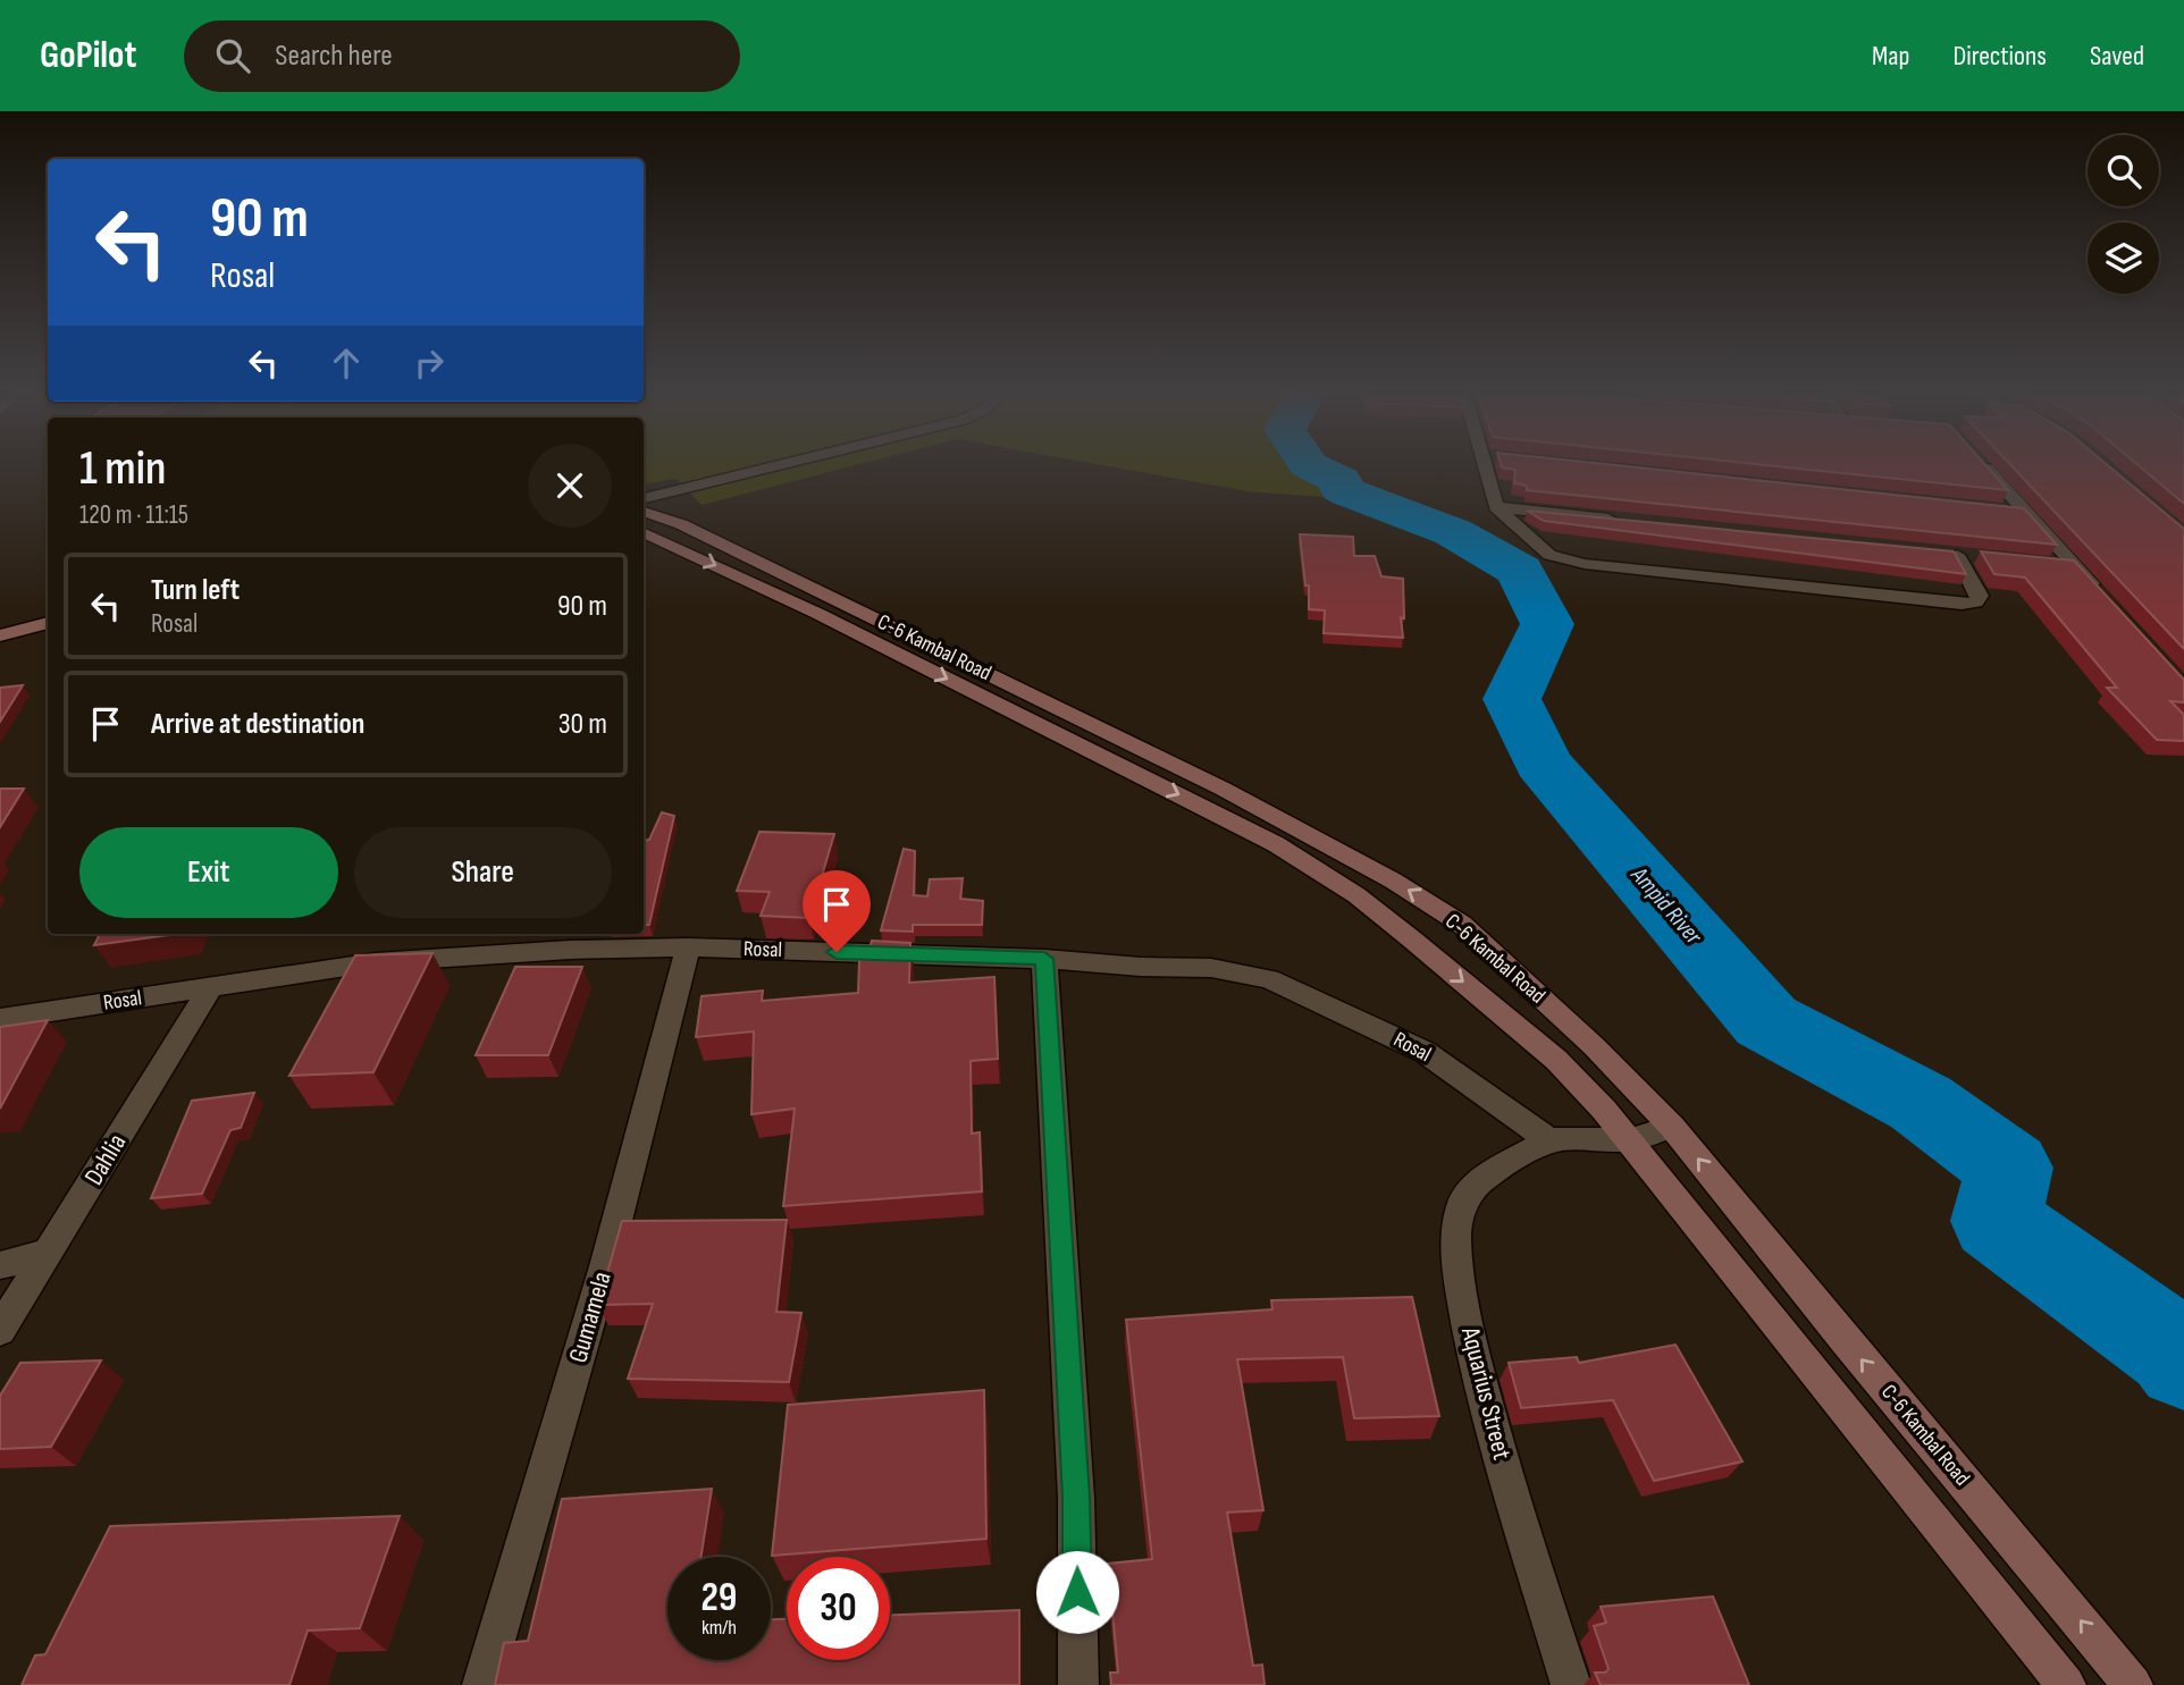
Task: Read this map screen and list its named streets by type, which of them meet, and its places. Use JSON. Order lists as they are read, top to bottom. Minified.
{"streets":{"main road":["C-6 Kambal Road"],"street":["Rosal","Dahlia","Gumamela","Aquarius Street"]},"crossings":[["Rosal","Dahlia"],["Rosal","Gumamela"],["Rosal","Aquarius Street"]],"water":["Ampid River"],"page":{"header":"GoPilot","search":"Search here","nav":["Map","Directions","Saved"],"turn":["90 m","Rosal"],"heading":["1 min","120 m · 11:15"],"list":[{"name":"Turn left","note":"Rosal","value":"90 m"},{"name":"Arrive at destination","value":"30 m"}],"buttons":["Exit","Share"],"speed":"29 km/h","limit":"30"}}
